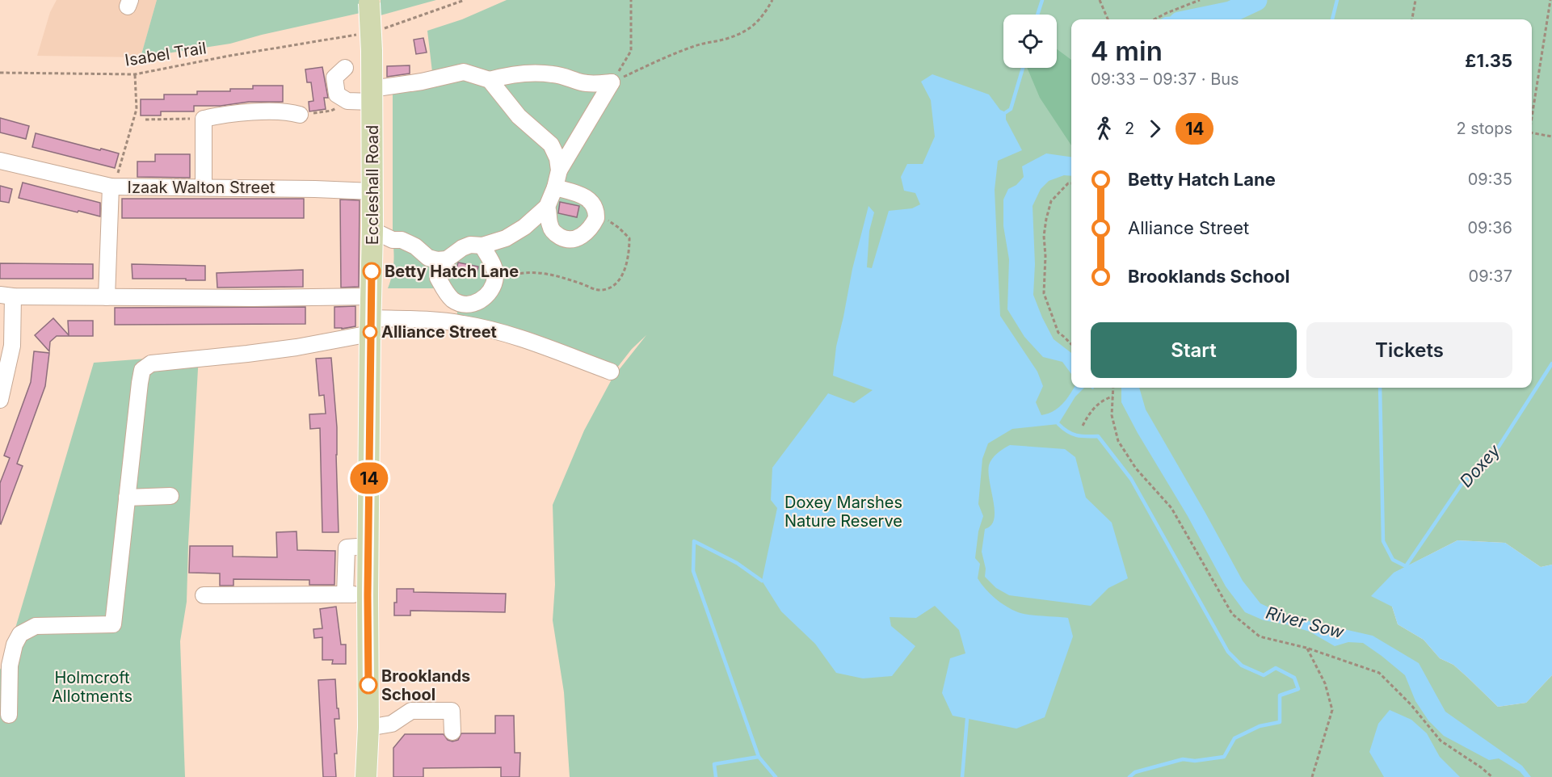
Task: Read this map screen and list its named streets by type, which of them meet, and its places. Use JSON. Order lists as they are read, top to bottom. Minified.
{"streets":{"main road":["Eccleshall Road"],"street":["Izaak Walton Street"],"path":["Isabel Trail"]},"crossings":[["Eccleshall Road","Izaak Walton Street"]],"water":["Doxey","River Sow"],"parks":["Doxey Marshes Nature Reserve","Holmcroft Allotments"],"places":["Betty Hatch Lane","Alliance Street","Brooklands School"],"lines":["bus line 14"],"page":{"on_map":"14","heading":["4 min","09:33 – 09:37 · Bus","£1.35"],"legs":["2","14","2 stops"],"list":[{"name":"Betty Hatch Lane","value":"09:35"},{"name":"Alliance Street","value":"09:36"},{"name":"Brooklands School","value":"09:37"}],"buttons":["Start","Tickets"]}}
